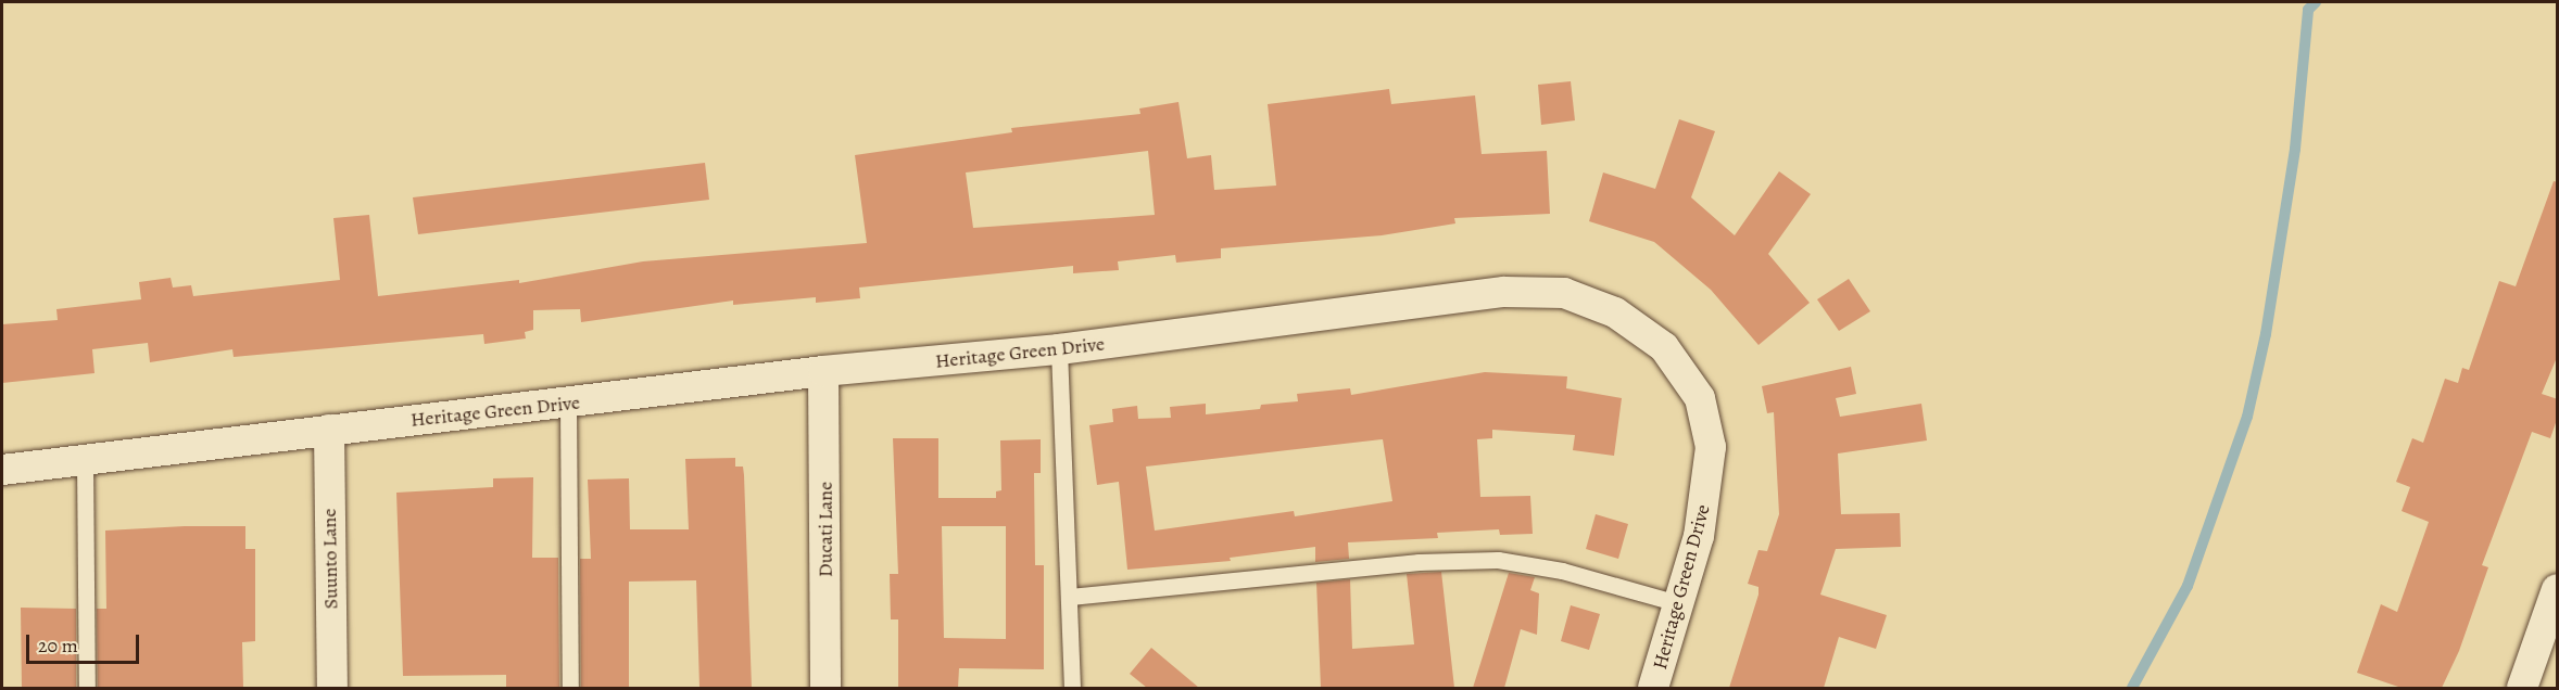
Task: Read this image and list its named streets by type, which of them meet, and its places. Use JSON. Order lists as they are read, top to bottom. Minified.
{"streets":{"street":["Heritage Green Drive","Ducati Lane","Suunto Lane"]},"crossings":[["Heritage Green Drive","Ducati Lane"],["Heritage Green Drive","Suunto Lane"]],"scale_bar":"20 m"}
